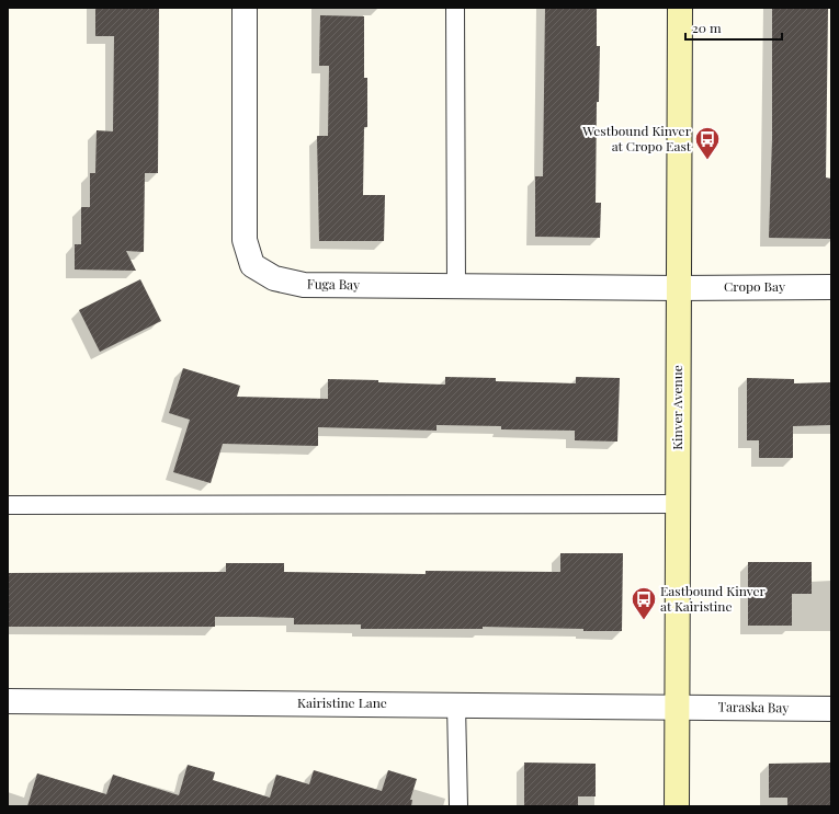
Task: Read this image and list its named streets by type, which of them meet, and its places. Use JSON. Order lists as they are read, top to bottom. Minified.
{"streets":{"street":["Fuga Bay","Cropo Bay","Kinver Avenue","Kairistine Lane","Taraska Bay"]},"crossings":[["Fuga Bay","Cropo Bay"],["Fuga Bay","Kinver Avenue"],["Cropo Bay","Kinver Avenue"],["Kinver Avenue","Kairistine Lane"],["Kinver Avenue","Taraska Bay"],["Kairistine Lane","Taraska Bay"]],"places":{"bus stop":["Westbound Kinver at Cropo East","Eastbound Kinver at Kairistine"]},"scale_bar":"20 m"}
